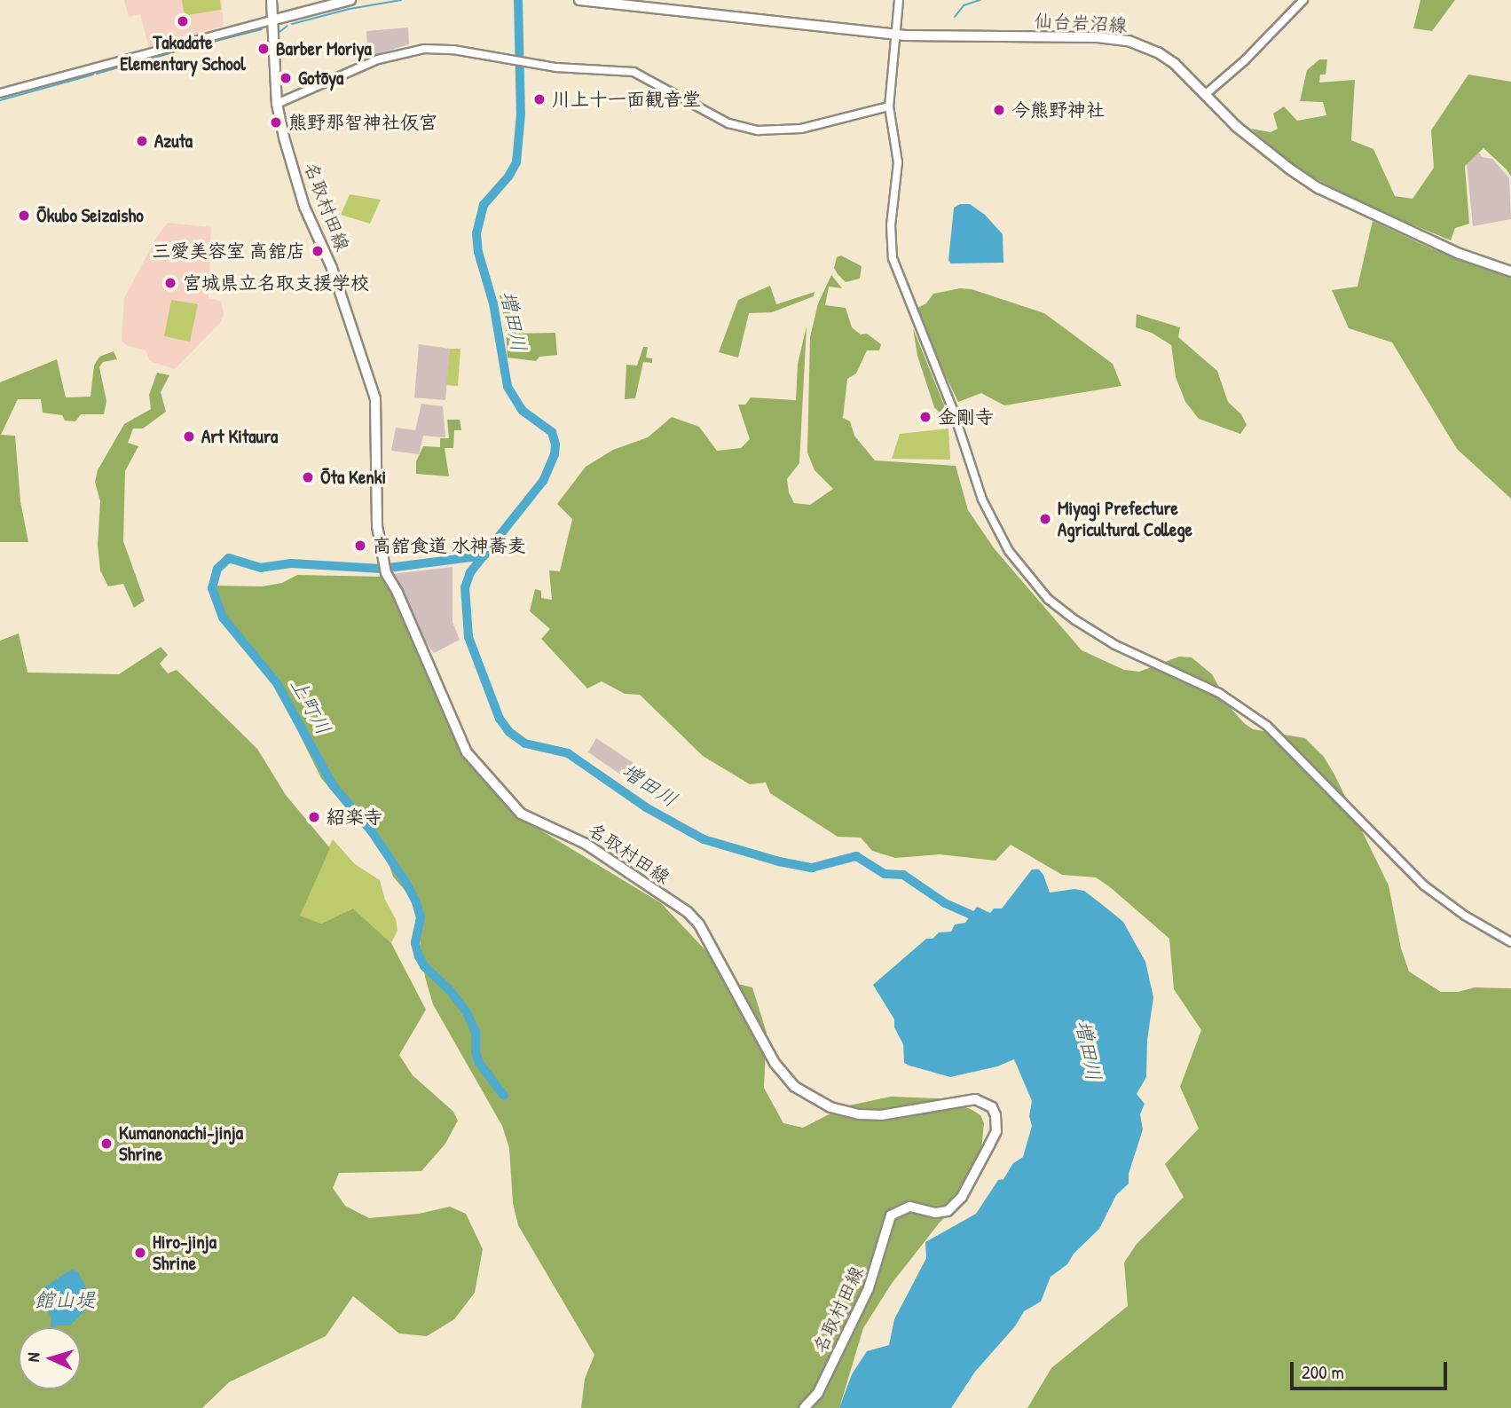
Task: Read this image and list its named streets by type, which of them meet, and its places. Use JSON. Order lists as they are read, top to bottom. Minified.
{"streets":{"main road":["仙台岩沼線","名取村田線"]},"water":["増田川","上町川","館山堤"],"places":["Takadate Elementary School","Barber Moriya","Gotōya","川上十一面観音堂","今熊野神社","熊野那智神社仮宮","Azuta","Ōkubo Seizaisho","三愛美容室 高舘店","宮城県立名取支援学校","金剛寺","Art Kitaura","Ōta Kenki","Miyagi Prefecture Agricultural College","高舘食道 水神蕎麦","紹楽寺","Kumanonachi-jinja Shrine","Hiro-jinja Shrine"],"scale_bar":"200 m","north":"left"}
